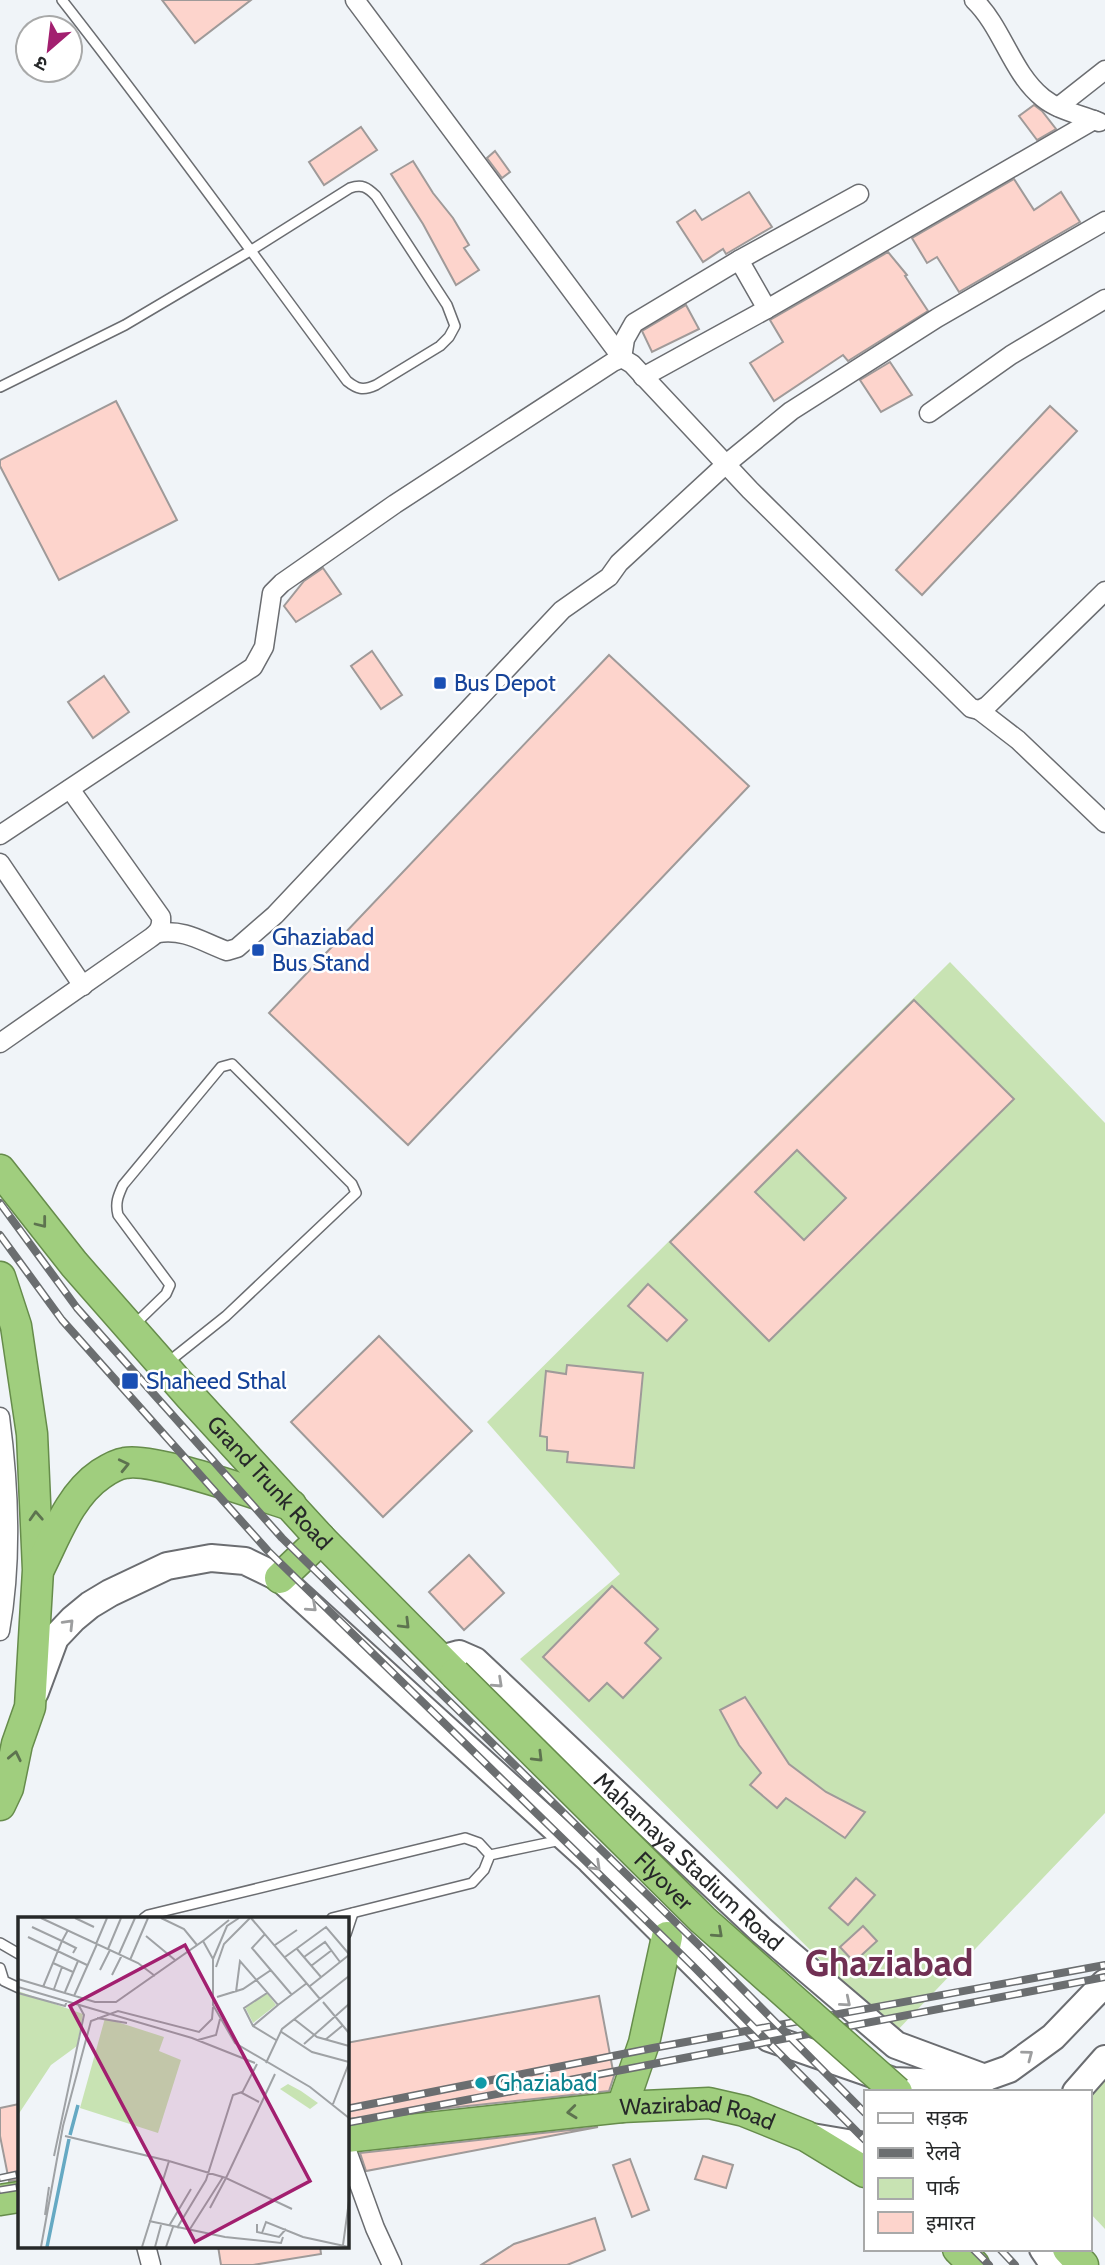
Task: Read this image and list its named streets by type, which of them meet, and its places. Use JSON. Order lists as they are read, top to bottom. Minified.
{"streets":{"highway":["Grand Trunk Road","Flyover","Wazirabad Road"],"main road":["Mahamaya Stadium Road"]},"crossings":[["Grand Trunk Road","Mahamaya Stadium Road"],["Grand Trunk Road","Flyover"],["Mahamaya Stadium Road","Flyover"]],"one_way":["Grand Trunk Road","Flyover","Wazirabad Road"],"districts":["Ghaziabad"],"places":{"transit":["Bus Depot","Ghaziabad Bus Stand","Shaheed Sthal"],"other":["Ghaziabad"]},"legend":["सड़क","रेलवे","पार्क","इमारत"],"north":"bottom left"}
